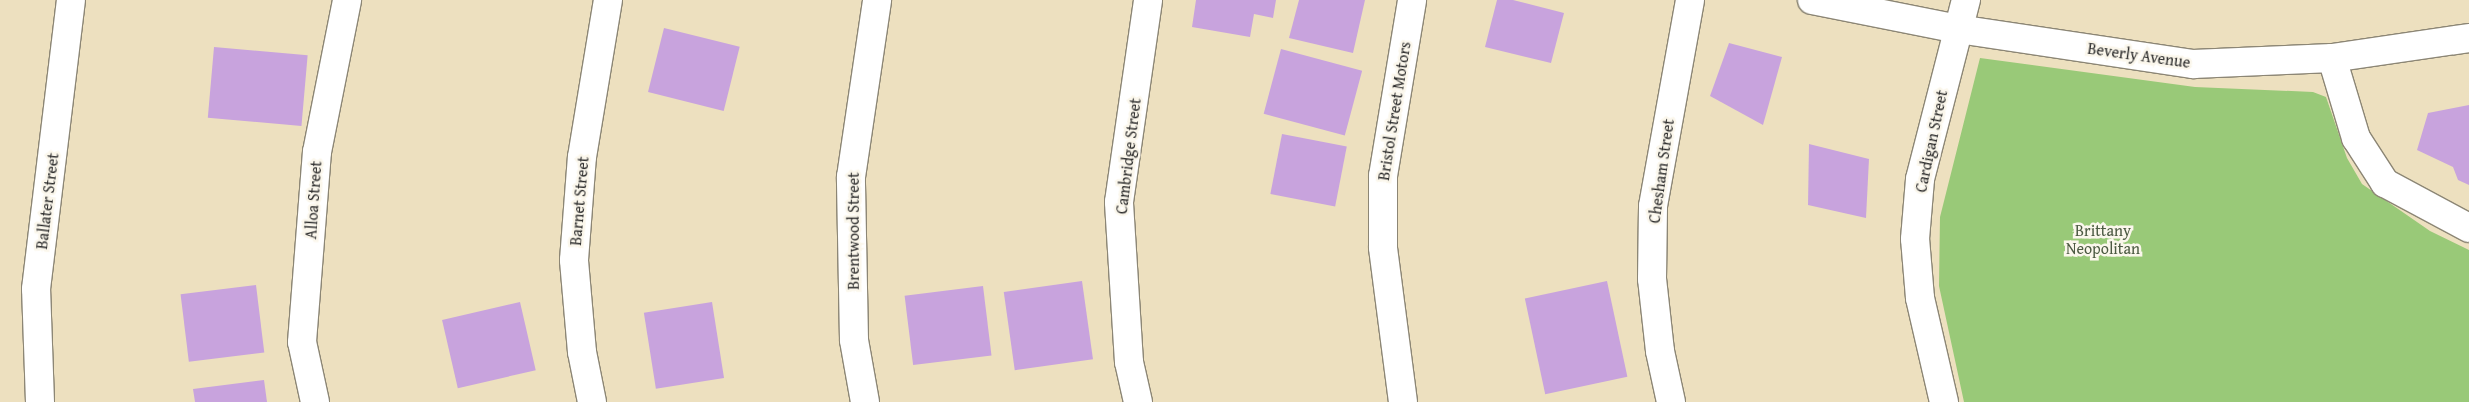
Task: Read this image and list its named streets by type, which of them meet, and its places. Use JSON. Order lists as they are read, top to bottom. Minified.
{"streets":{"street":["Beverly Avenue","Bristol Street Motors","Cardigan Street","Cambridge Street","Chesham Street","Alloa Street","Ballater Street","Barnet Street","Brentwood Street"]},"crossings":[["Beverly Avenue","Cardigan Street"]],"parks":["Brittany Neopolitan"]}
